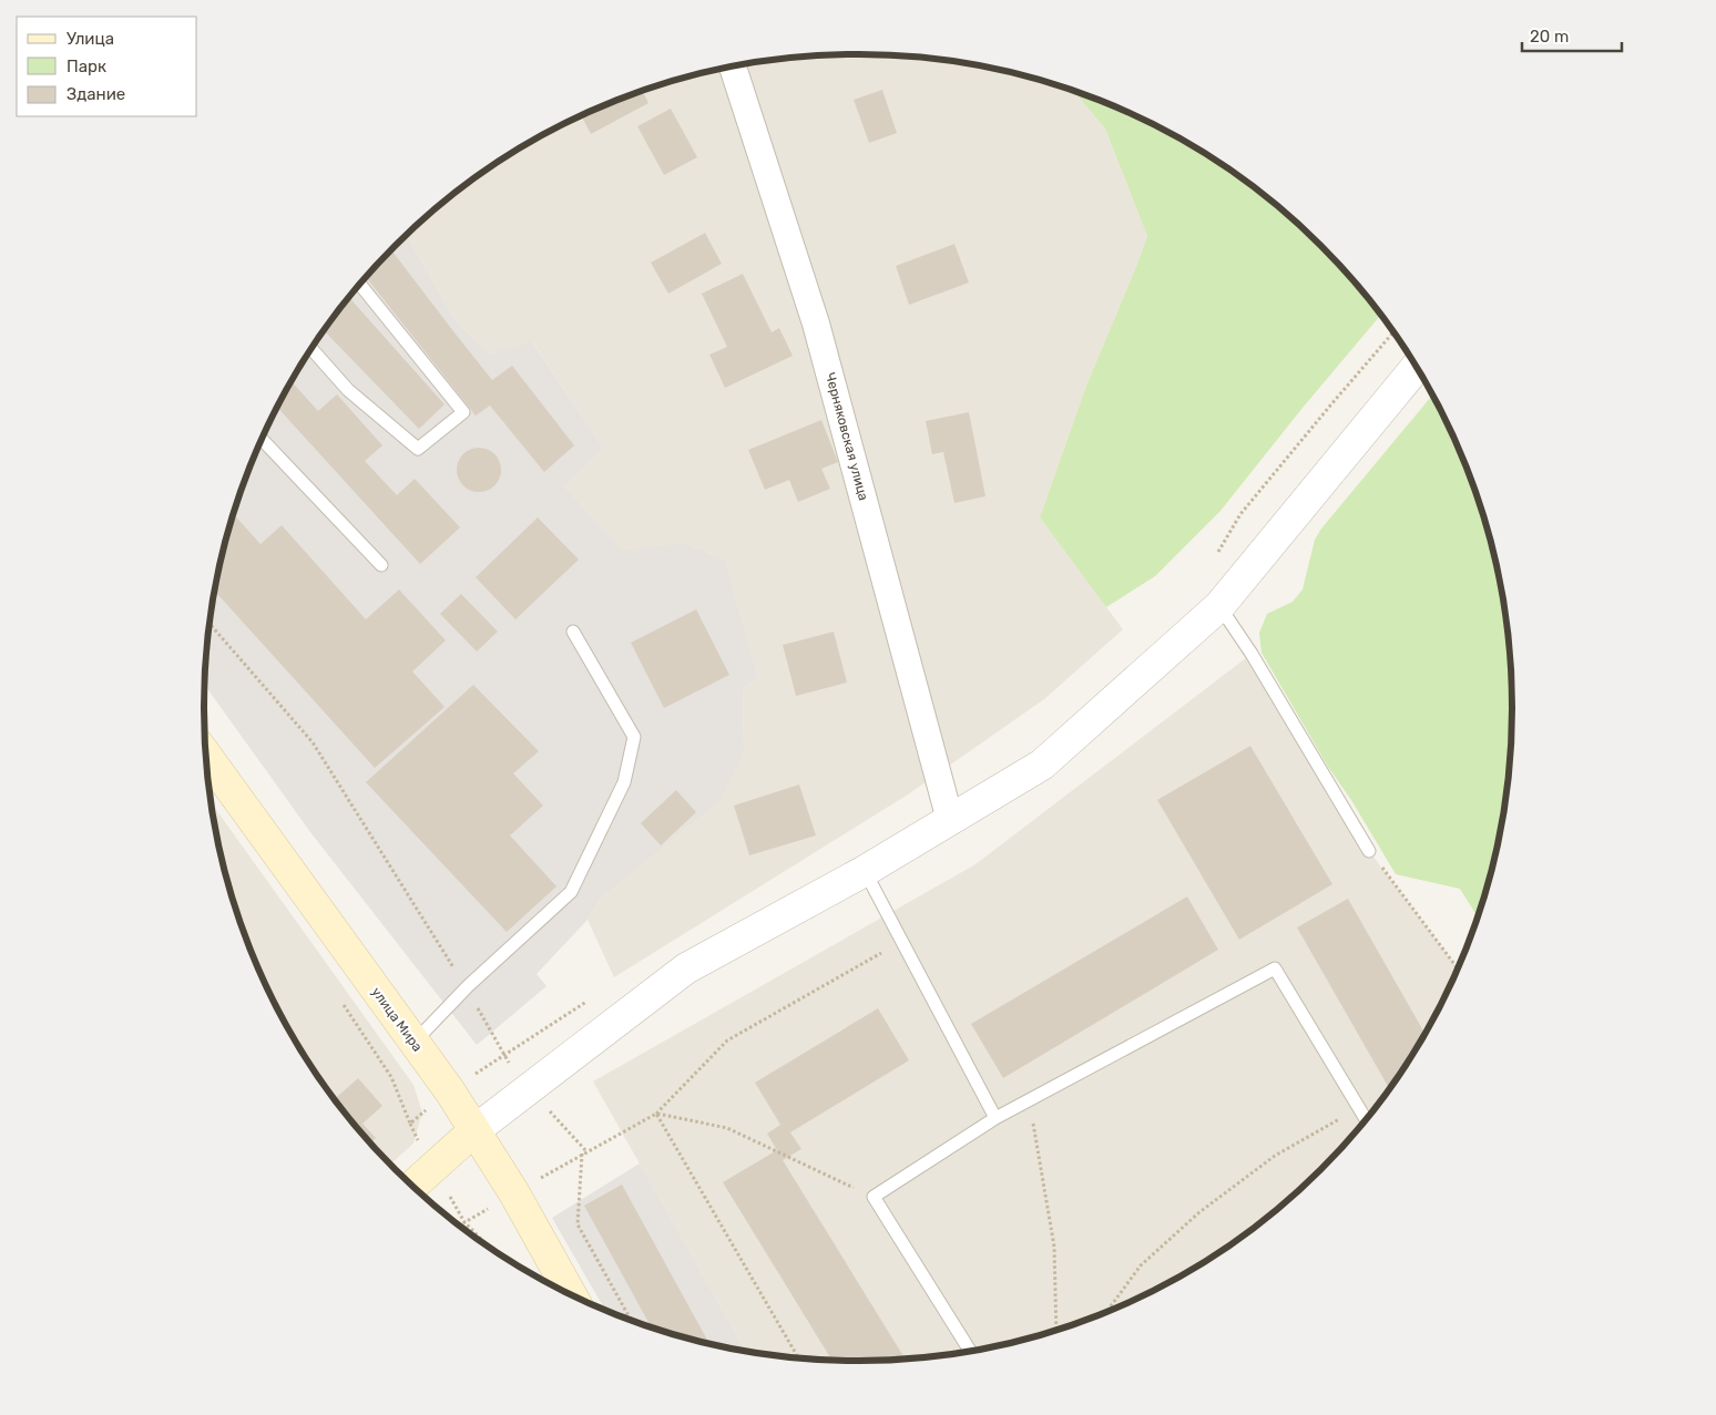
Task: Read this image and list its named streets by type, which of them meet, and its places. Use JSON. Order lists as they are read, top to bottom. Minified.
{"streets":{"main road":["улица Мира"],"street":["Черняковская улица"]},"legend":["Улица","Парк","Здание"],"scale_bar":"20 m"}
